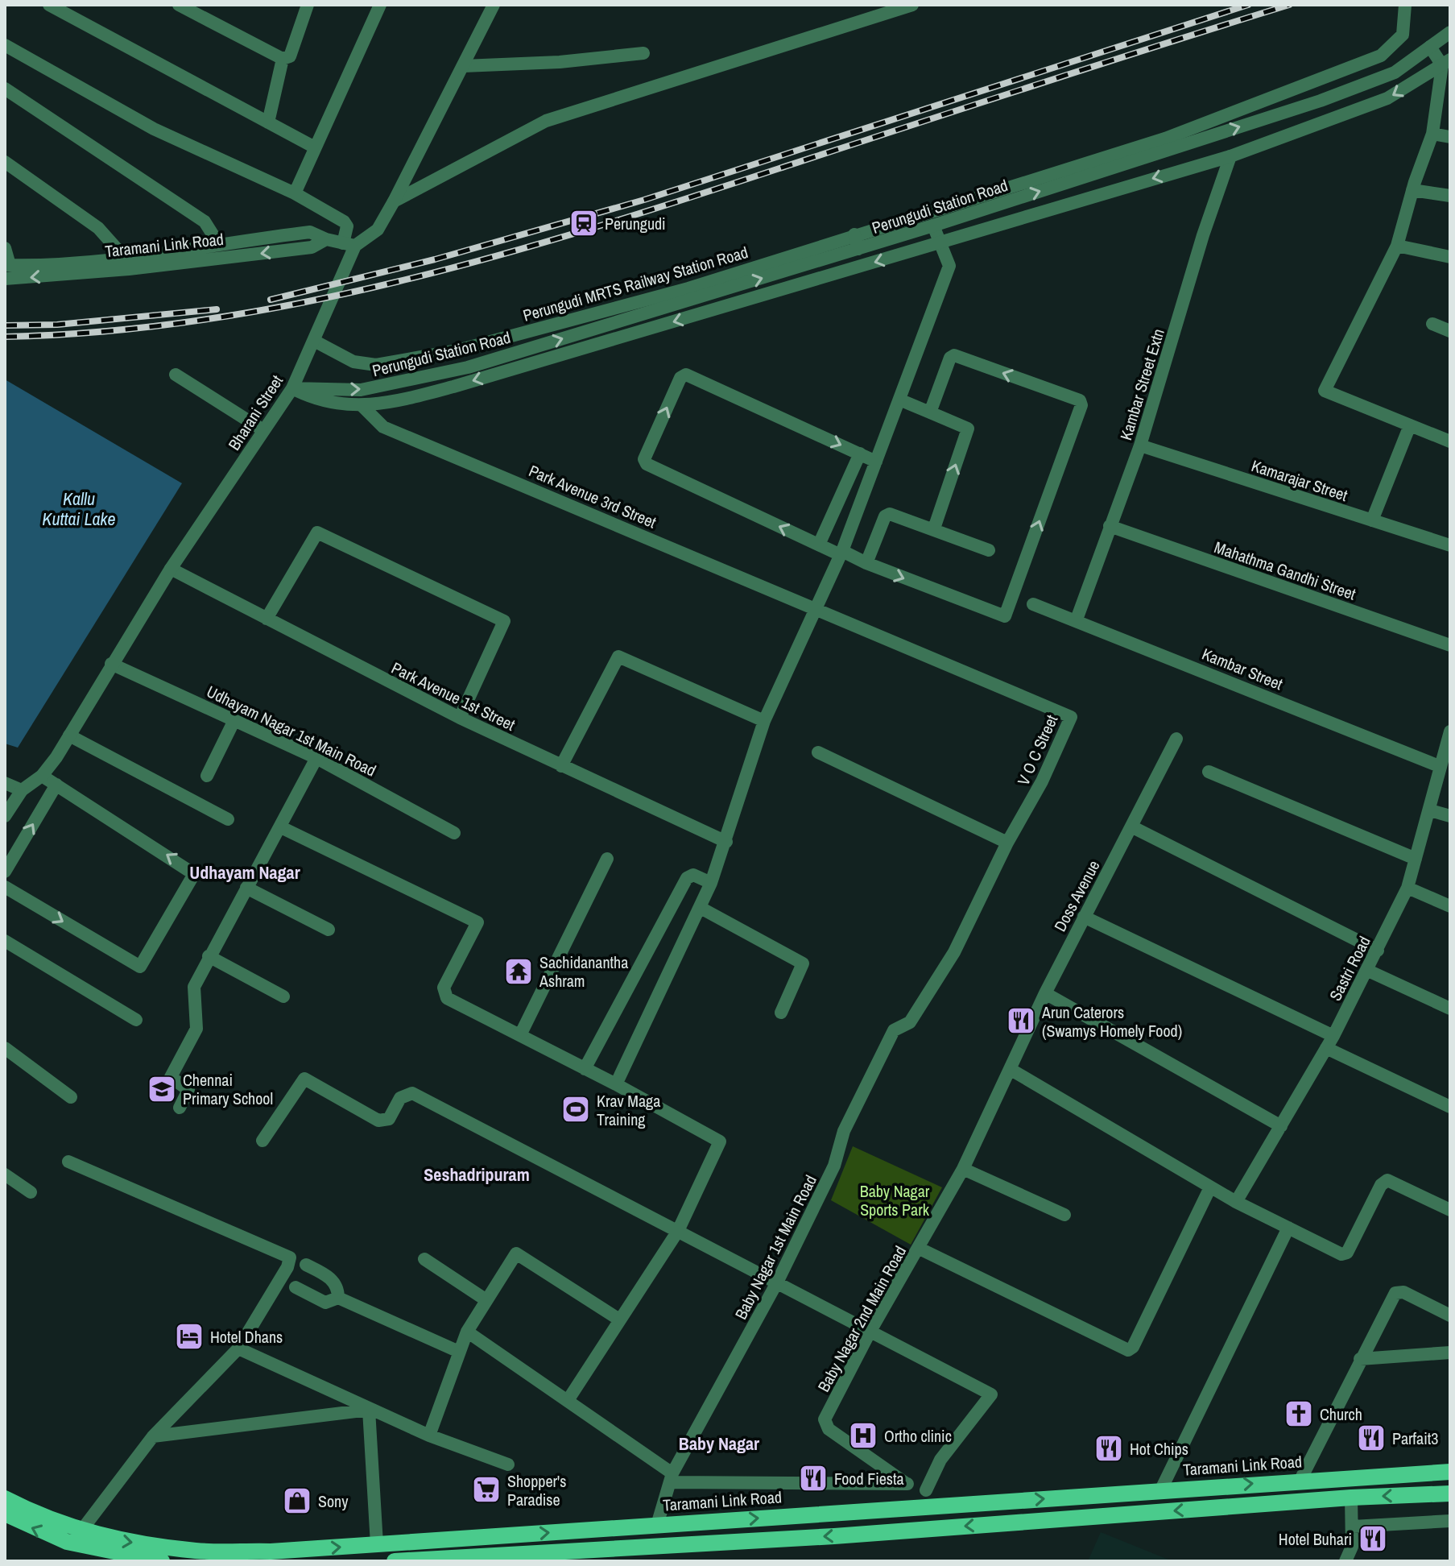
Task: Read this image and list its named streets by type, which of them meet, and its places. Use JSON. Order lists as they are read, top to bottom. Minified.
{"streets":{"main road":["Taramani Link Road"],"street":["Perungudi Station Road","Perungudi MRTS Railway Station Road","Kambar Street Extn","Bharani Street","Kamarajar Street","Park Avenue 3rd Street","Mahathma Gandhi Street","Kambar Street","Park Avenue 1st Street","Udhayam Nagar 1st Main Road","V O C Street","Doss Avenue","Sastri Road","Baby Nagar 1st Main Road","Baby Nagar 2nd Main Road"]},"crossings":[["Perungudi Station Road","Perungudi MRTS Railway Station Road"],["Perungudi Station Road","Kambar Street Extn"],["Perungudi Station Road","Bharani Street"],["Perungudi Station Road","Park Avenue 3rd Street"],["Taramani Link Road","Bharani Street"],["Taramani Link Road","Baby Nagar 1st Main Road"],["Perungudi MRTS Railway Station Road","Bharani Street"],["Kambar Street Extn","Kamarajar Street"],["Kambar Street Extn","Mahathma Gandhi Street"],["Kambar Street Extn","Kambar Street"],["Bharani Street","Park Avenue 1st Street"],["Bharani Street","Udhayam Nagar 1st Main Road"],["Park Avenue 3rd Street","V O C Street"],["Kambar Street","Sastri Road"],["V O C Street","Baby Nagar 1st Main Road"],["Doss Avenue","Baby Nagar 2nd Main Road"]],"districts":["Udhayam Nagar","Seshadripuram","Baby Nagar"],"water":["Kallu Kuttai Lake"],"parks":["Baby Nagar Sports Park"],"places":{"station":["Perungudi"],"temple":["Sachidanantha Ashram"],"restaurant":["Arun Caterors (Swamys Homely Food)","Parfait3","Hot Chips","Food Fiesta","Hotel Buhari"],"school or university":["Chennai Primary School"],"sports":["Krav Maga Training"],"hotel":["Hotel Dhans"],"church":["Church"],"hospital":["Ortho clinic"],"supermarket":["Shopper's Paradise"],"shop":["Sony"]}}
